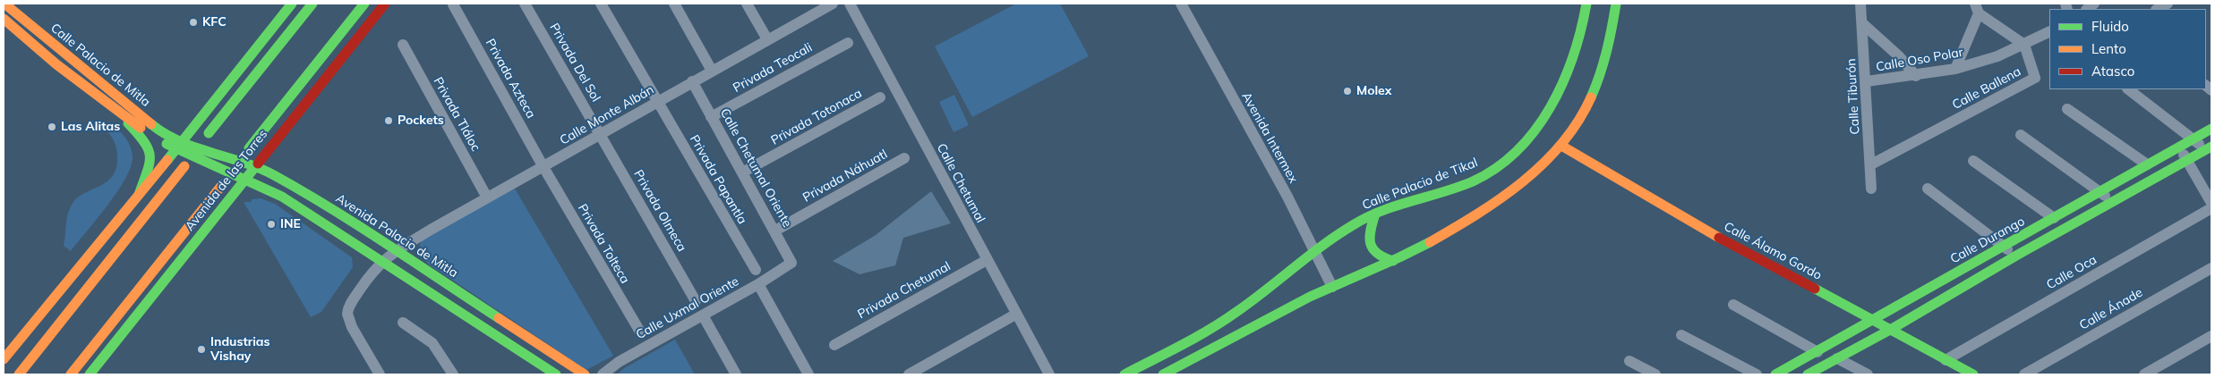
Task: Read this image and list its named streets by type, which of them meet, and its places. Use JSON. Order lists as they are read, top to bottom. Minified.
{"streets":{"main road":["Calle Palacio de Mitla","Avenida de las Torres","Calle Palacio de Tikal","Avenida Palacio de Mitla","Calle Durango","Calle Álamo Gordo"],"street":["Calle Oso Polar","Privada Del Sol","Privada Teocali","Privada Azteca","Calle Ballena","Calle Tiburón","Privada Tláloc","Calle Monte Albán","Privada Totonaca","Avenida Intermex","Calle Chetumal Oriente","Privada Náhuatl","Privada Papantla","Calle Chetumal","Privada Olmeca","Privada Tolteca","Calle Oca","Privada Chetumal","Calle Uxmal Oriente","Calle Ánade"]},"crossings":[["Calle Oso Polar","Calle Ballena"],["Calle Oso Polar","Calle Tiburón"],["Privada Del Sol","Calle Monte Albán"],["Privada Del Sol","Privada Olmeca"],["Calle Palacio de Mitla","Avenida Palacio de Mitla"],["Privada Teocali","Calle Chetumal Oriente"],["Privada Azteca","Calle Monte Albán"],["Privada Azteca","Privada Tolteca"],["Calle Ballena","Calle Tiburón"],["Privada Tláloc","Calle Monte Albán"],["Calle Monte Albán","Calle Chetumal Oriente"],["Calle Monte Albán","Privada Papantla"],["Calle Monte Albán","Privada Olmeca"],["Calle Monte Albán","Avenida Palacio de Mitla"],["Calle Monte Albán","Privada Tolteca"],["Privada Totonaca","Calle Chetumal Oriente"],["Avenida Intermex","Calle Palacio de Tikal"],["Calle Chetumal Oriente","Privada Náhuatl"],["Calle Chetumal Oriente","Calle Uxmal Oriente"],["Avenida de las Torres","Avenida Palacio de Mitla"],["Calle Chetumal","Privada Chetumal"],["Calle Durango","Calle Álamo Gordo"],["Calle Álamo Gordo","Calle Oca"]],"places":["KFC","Molex","Pockets","Las Alitas","INE","Industrias Vishay"],"legend":["Fluido","Lento","Atasco"]}
